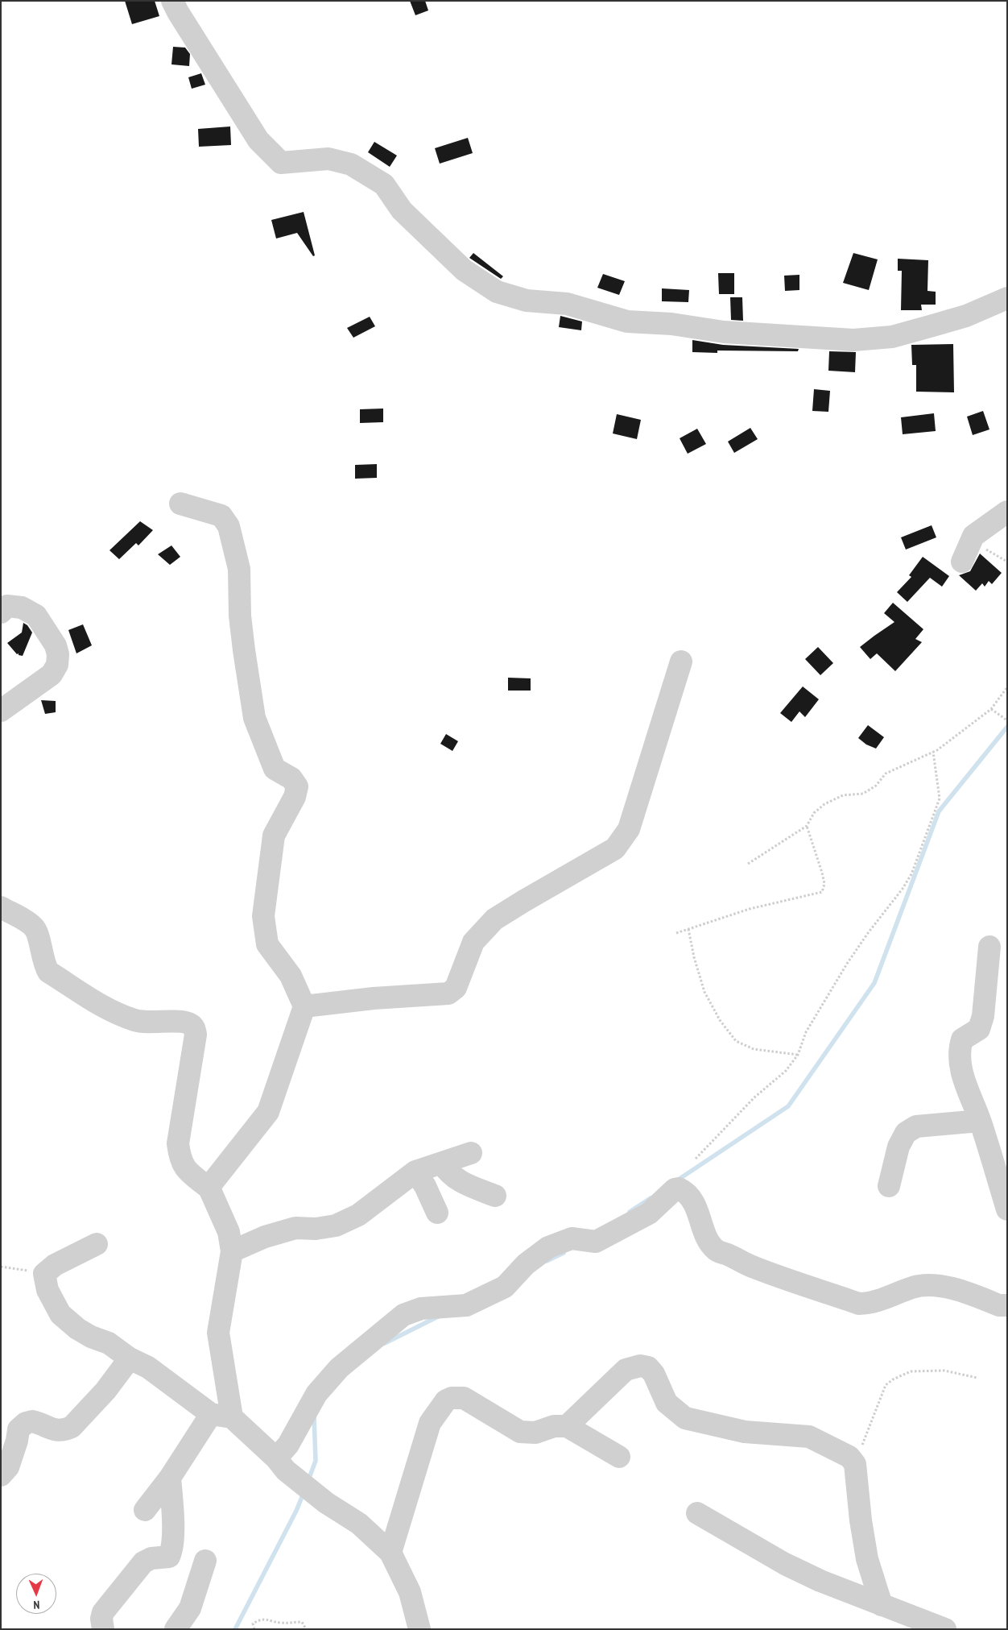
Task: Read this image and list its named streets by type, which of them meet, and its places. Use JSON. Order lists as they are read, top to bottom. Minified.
{"north":"bottom"}
